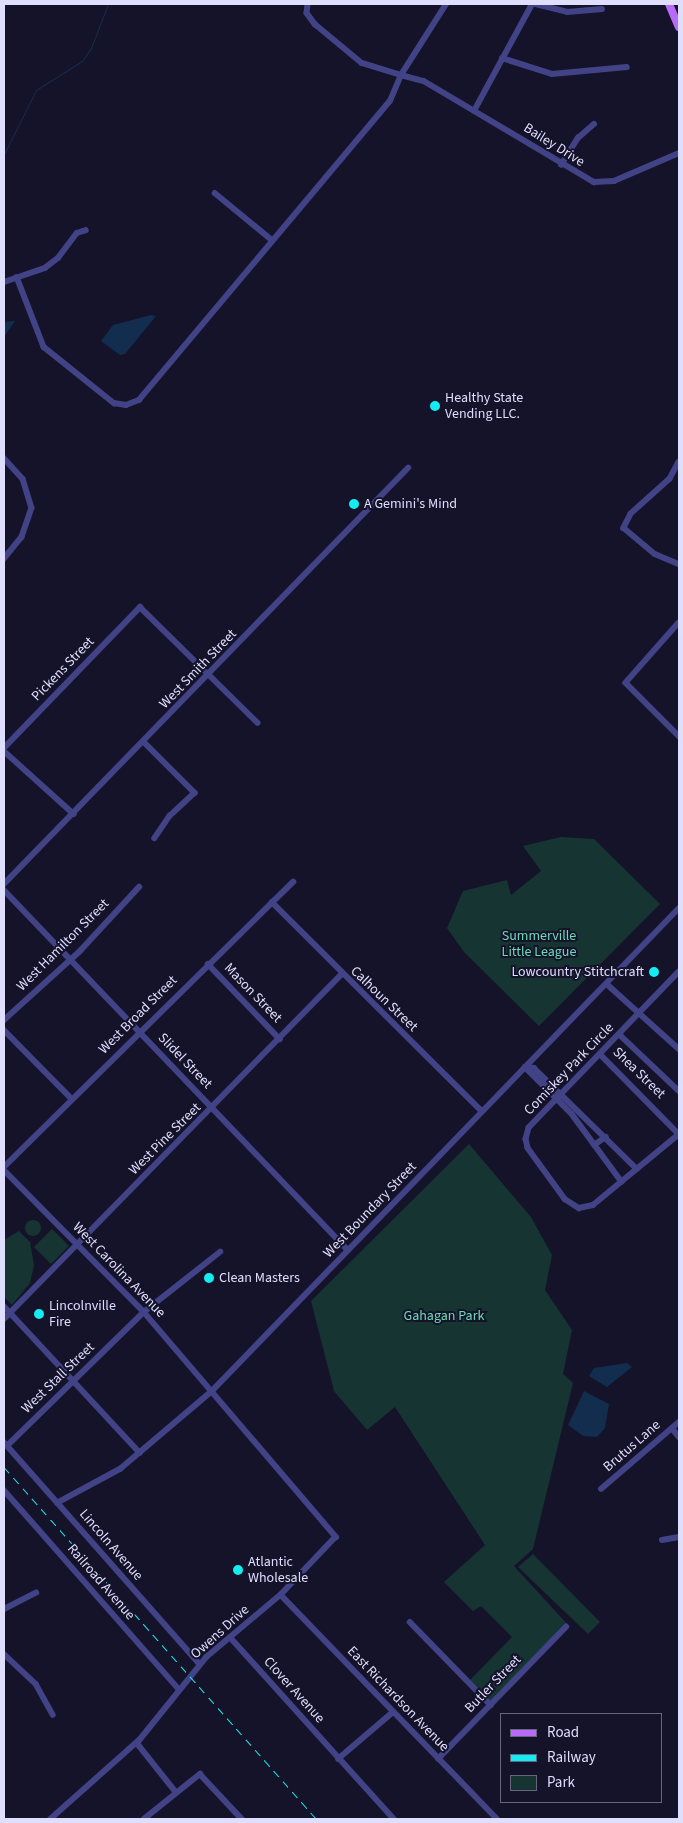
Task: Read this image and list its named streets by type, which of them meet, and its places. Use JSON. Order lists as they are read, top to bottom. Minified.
{"streets":{"street":["Bailey Drive","Pickens Street","West Smith Street","West Hamilton Street","Mason Street","Calhoun Street","West Broad Street","Slidel Street","Comiskey Park Circle","Shea Street","West Pine Street","West Boundary Street","West Carolina Avenue","West Stall Street","Brutus Lane","Lincoln Avenue","Railroad Avenue","Owens Drive","Butler Street","Clover Avenue","East Richardson Avenue"]},"crossings":[["Pickens Street","West Smith Street"],["West Hamilton Street","Slidel Street"],["Mason Street","West Broad Street"],["Mason Street","West Pine Street"],["Calhoun Street","West Broad Street"],["Calhoun Street","West Pine Street"],["Calhoun Street","West Boundary Street"],["West Broad Street","Slidel Street"],["West Broad Street","West Carolina Avenue"],["Slidel Street","West Pine Street"],["Slidel Street","West Boundary Street"],["Comiskey Park Circle","Shea Street"],["West Pine Street","West Carolina Avenue"],["West Boundary Street","West Carolina Avenue"],["West Boundary Street","Lincoln Avenue"],["West Boundary Street","Owens Drive"],["West Carolina Avenue","West Stall Street"],["West Carolina Avenue","Owens Drive"],["West Stall Street","Lincoln Avenue"],["Lincoln Avenue","Owens Drive"],["Railroad Avenue","Owens Drive"],["Owens Drive","Clover Avenue"],["Owens Drive","East Richardson Avenue"],["Butler Street","East Richardson Avenue"]],"parks":["Summerville Little League","Gahagan Park"],"places":["Healthy State Vending LLC.","A Gemini's Mind","Lowcountry Stitchcraft","Clean Masters","Lincolnville Fire","Atlantic Wholesale"],"legend":["Road","Railway","Park"]}
